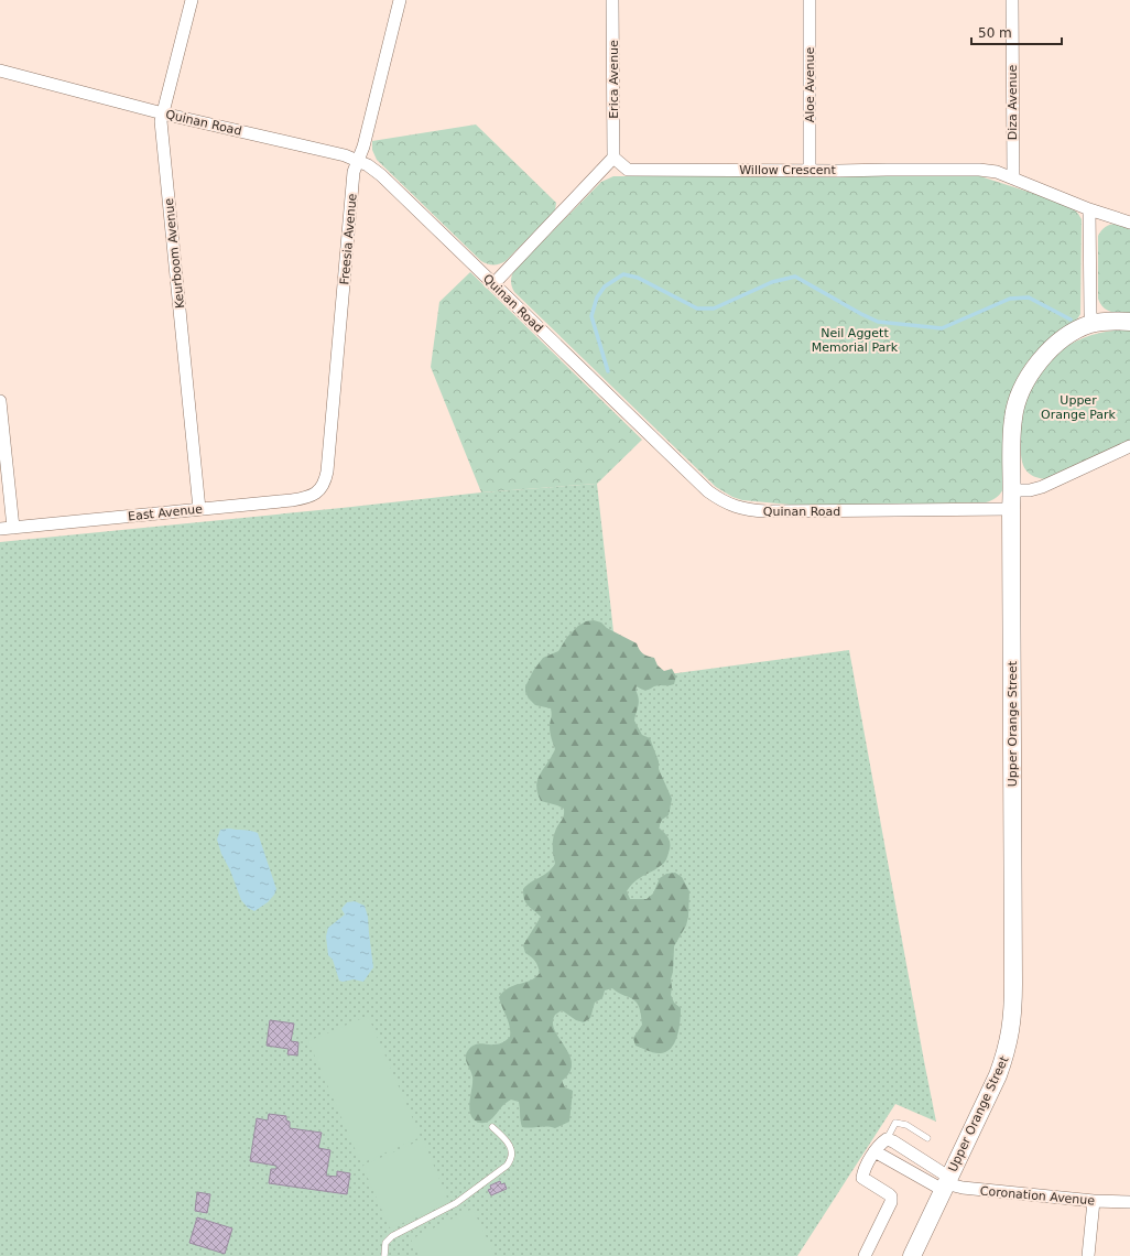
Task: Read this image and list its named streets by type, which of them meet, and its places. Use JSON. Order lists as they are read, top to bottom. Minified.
{"streets":{"street":["Erica Avenue","Aloe Avenue","Diza Avenue","Quinan Road","Willow Crescent","Freesia Avenue","Keurboom Avenue","East Avenue","Upper Orange Street","Coronation Avenue"]},"crossings":[["Erica Avenue","Willow Crescent"],["Aloe Avenue","Willow Crescent"],["Diza Avenue","Willow Crescent"],["Quinan Road","Freesia Avenue"],["Quinan Road","Keurboom Avenue"],["Quinan Road","Upper Orange Street"],["Freesia Avenue","East Avenue"],["Keurboom Avenue","East Avenue"],["Upper Orange Street","Coronation Avenue"]],"parks":["Neil Aggett Memorial Park","Upper Orange Park"],"scale_bar":"50 m"}
